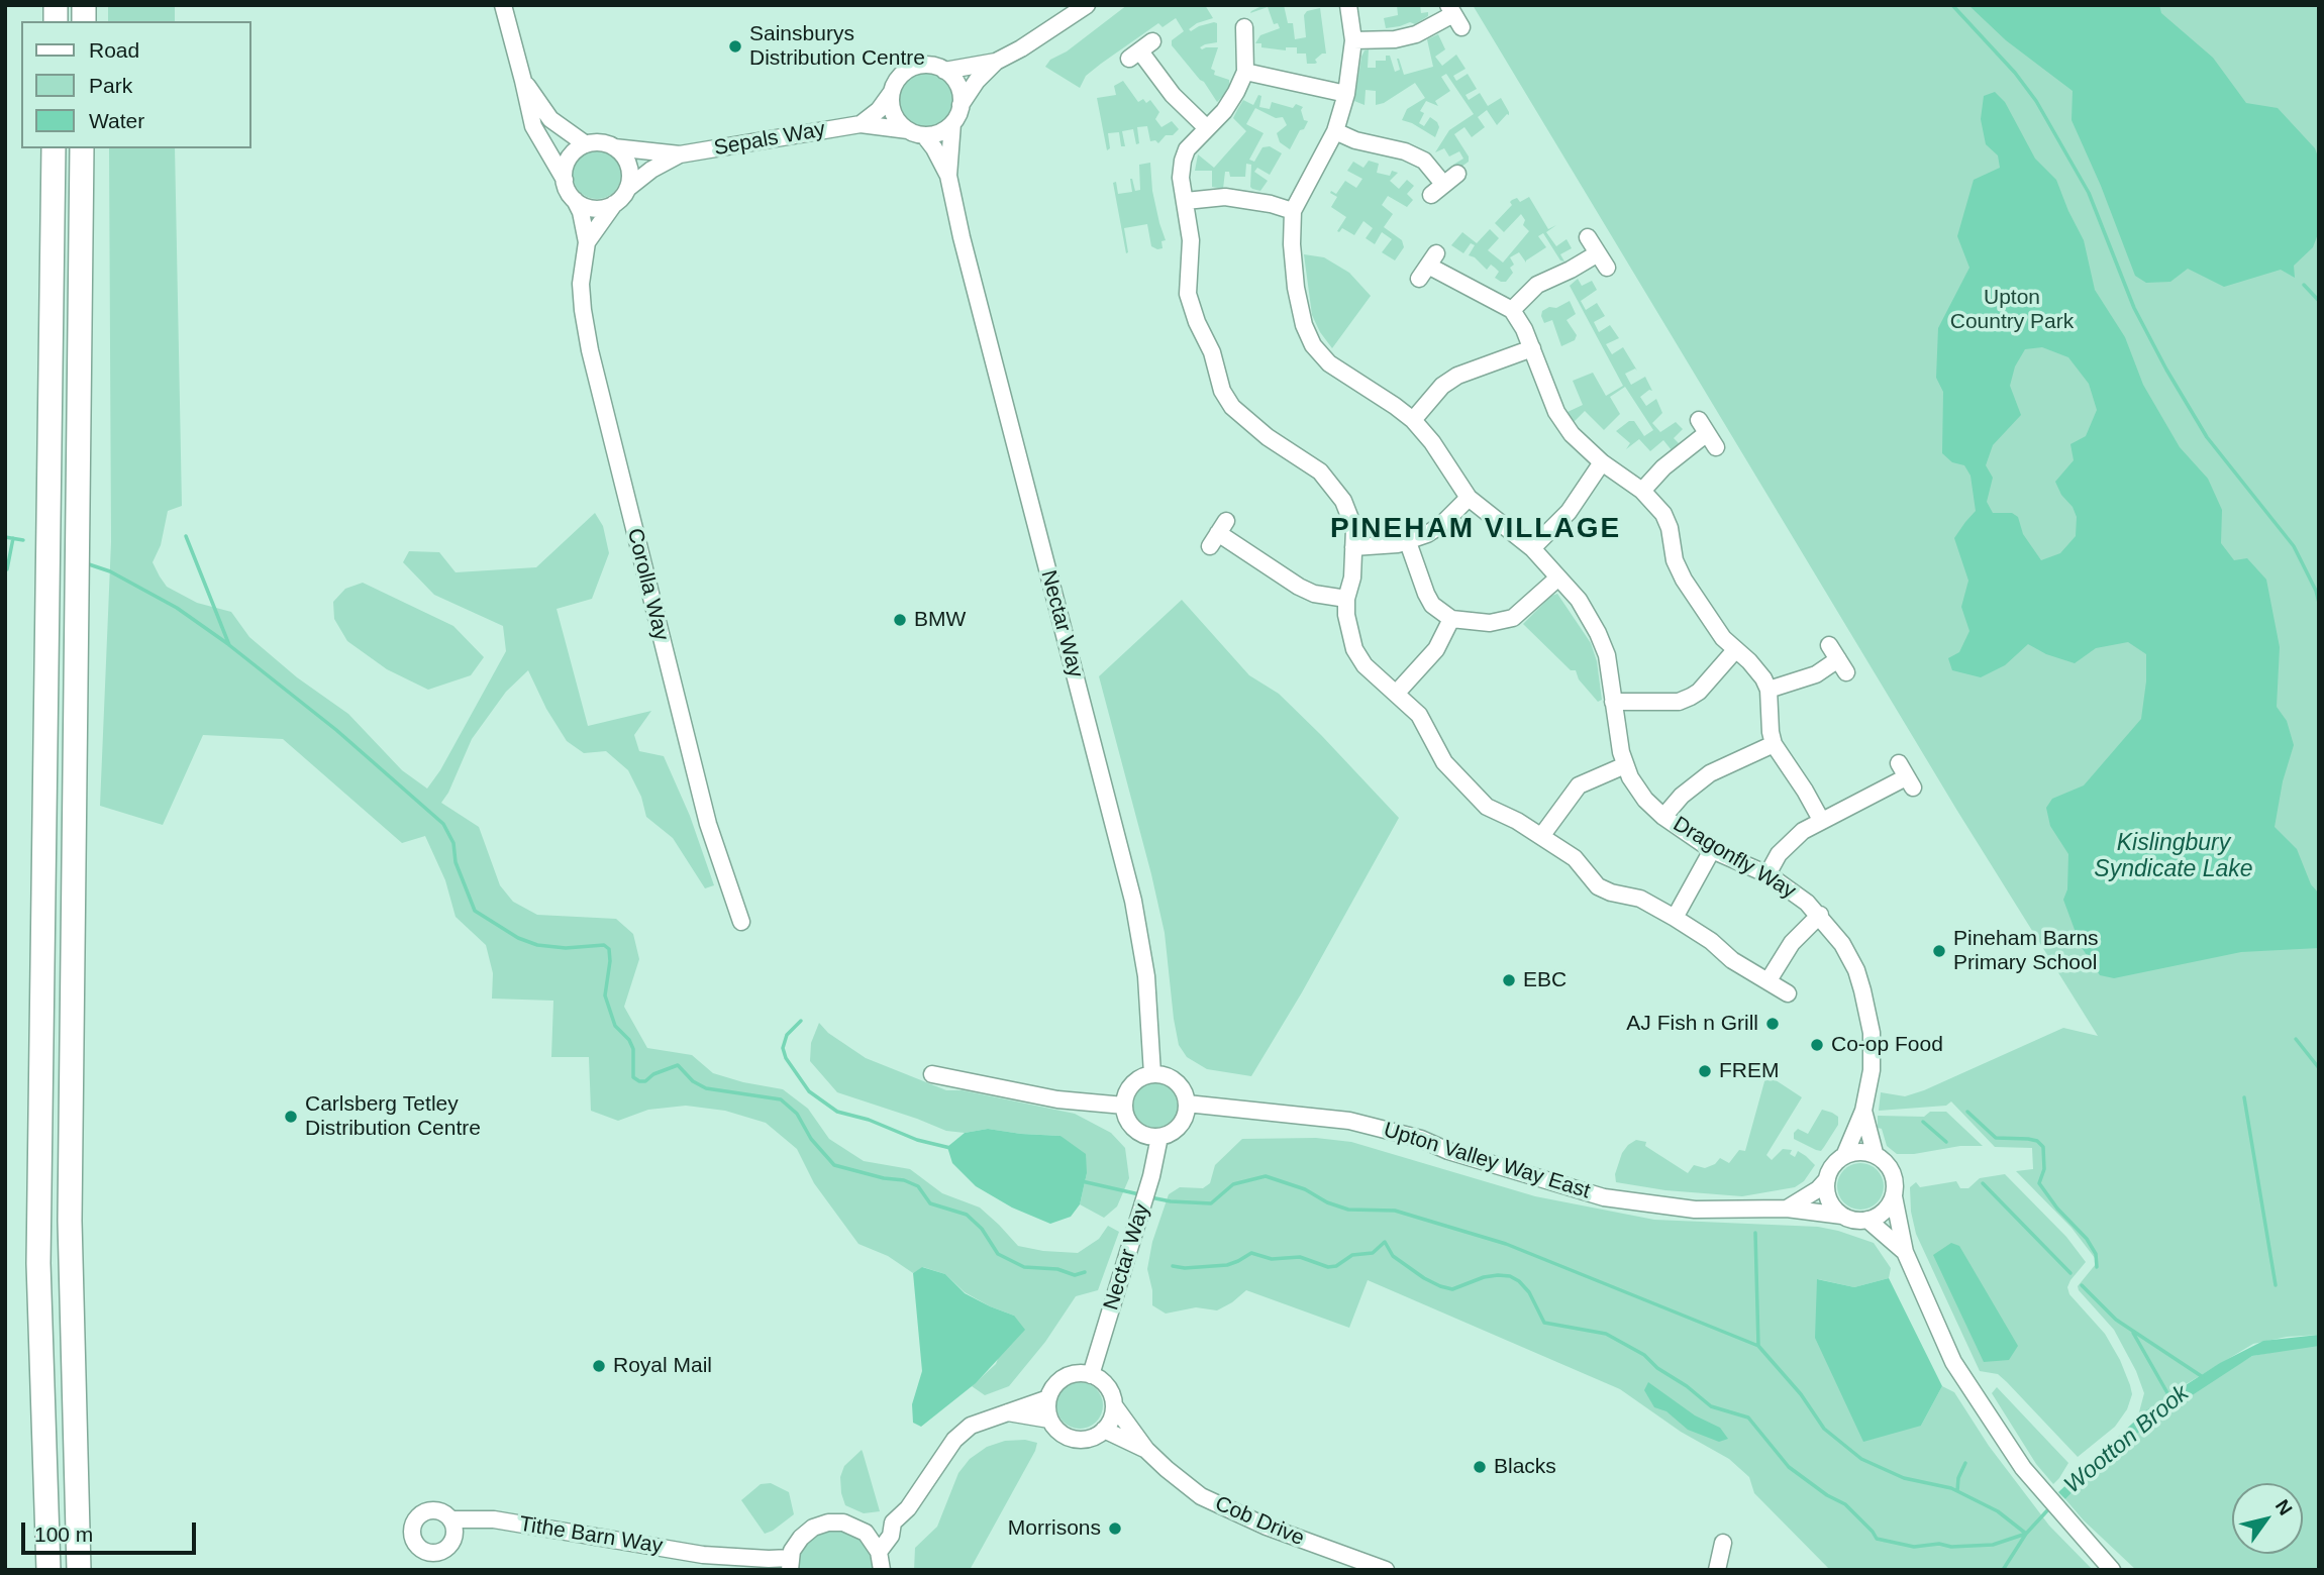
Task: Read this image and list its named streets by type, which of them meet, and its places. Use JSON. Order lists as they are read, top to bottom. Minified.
{"streets":{"street":["Sepals Way","Corolla Way","Nectar Way","Dragonfly Way","Upton Valley Way East","Cob Drive","Tithe Barn Way"]},"crossings":[["Sepals Way","Corolla Way"],["Sepals Way","Nectar Way"],["Nectar Way","Upton Valley Way East"],["Nectar Way","Cob Drive"],["Dragonfly Way","Upton Valley Way East"]],"districts":["PINEHAM VILLAGE"],"water":["Kislingbury Syndicate Lake","Wootton Brook"],"parks":["Upton Country Park"],"places":["Sainsburys Distribution Centre","BMW","Pineham Barns Primary School","EBC","AJ Fish n Grill","Co-op Food","FREM","Carlsberg Tetley Distribution Centre","Royal Mail","Blacks","Morrisons"],"legend":["Road","Park","Water"],"scale_bar":"100 m","north":"top right"}
